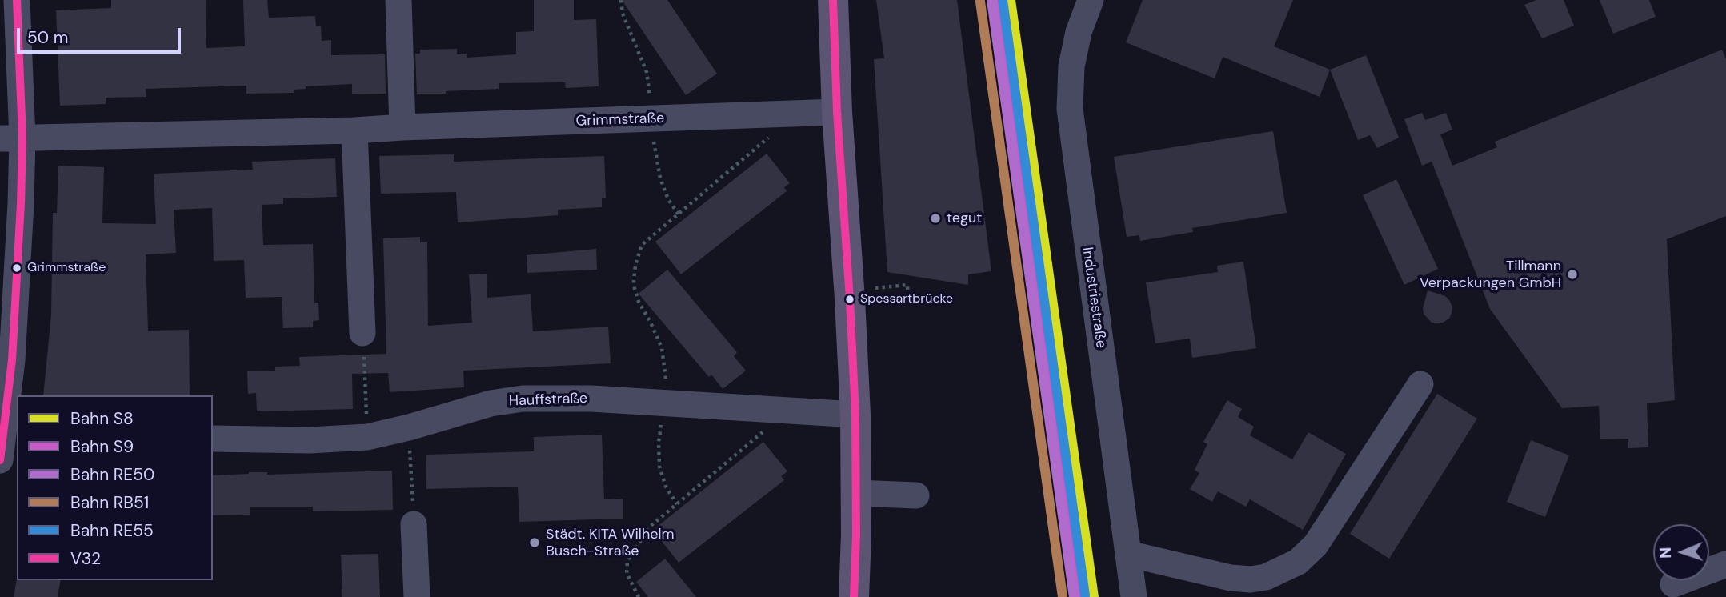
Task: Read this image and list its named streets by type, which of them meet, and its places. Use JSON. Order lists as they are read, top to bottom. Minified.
{"streets":{"street":["Grimmstraße","Industriestraße","Hauffstraße"]},"places":["tegut","Grimmstraße","Tillmann Verpackungen GmbH","Spessartbrücke","Städt. KITA Wilhelm Busch-Straße"],"lines":["rail line S8","rail line RE50","rail line RE55","transit line V32","rail line S9","rail line RB51"],"legend":["Bahn S8","Bahn S9","Bahn RE50","Bahn RB51","Bahn RE55","V32"],"scale_bar":"50 m","north":"left"}
